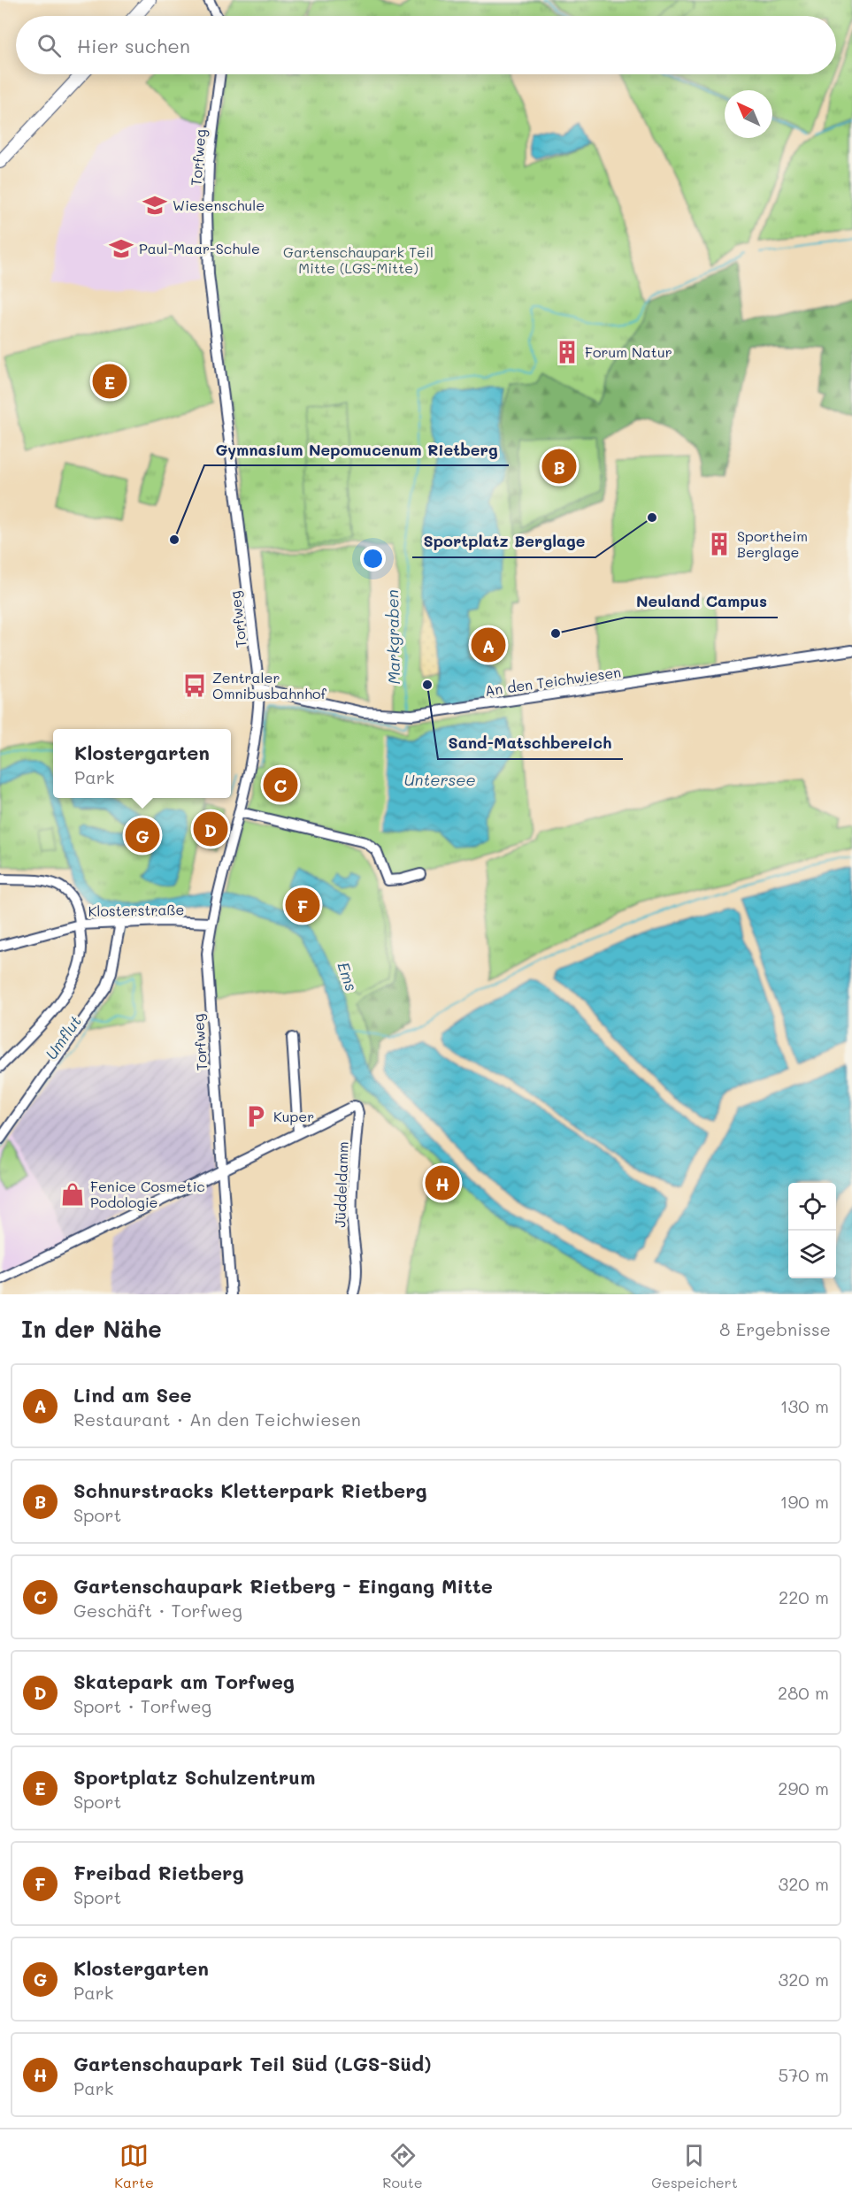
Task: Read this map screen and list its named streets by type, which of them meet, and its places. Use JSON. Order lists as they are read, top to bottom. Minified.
{"streets":{"street":["Torfweg","An den Teichwiesen","Klosterstraße","Jüddeldamm"]},"crossings":[["Torfweg","An den Teichwiesen"],["Torfweg","Klosterstraße"]],"water":["Markgraben","Untersee","Ems","Umflut"],"parks":["Gartenschaupark Teil Mitte (LGS-Mitte)"],"places":{"school or university":["Wiesenschule","Paul-Maar-Schule"],"building":["Forum Natur","Sportheim Berglage"],"other":["Sportplatz Berglage","Gymnasium Nepomucenum Rietberg","Neuland Campus","Sand-Matschbereich"],"bus stop":["Zentraler Omnibusbahnhof"],"parking":["Kuper"],"shop":["Fenice Cosmetic Podologie"]},"north":"top left","page":{"search":"Hier suchen","pins":["E","B","A","C","D","G","F","H"],"popup":["Klostergarten","Park"],"heading":["In der Nähe","8 Ergebnisse"],"list":[{"mark":"A","name":"Lind am See","note":"Restaurant · An den Teichwiesen","value":"130 m"},{"mark":"B","name":"Schnurstracks Kletterpark Rietberg","note":"Sport","value":"190 m"},{"mark":"C","name":"Gartenschaupark Rietberg - Eingang Mitte","note":"Geschäft · Torfweg","value":"220 m"},{"mark":"D","name":"Skatepark am Torfweg","note":"Sport · Torfweg","value":"280 m"},{"mark":"E","name":"Sportplatz Schulzentrum","note":"Sport","value":"290 m"},{"mark":"F","name":"Freibad Rietberg","note":"Sport","value":"320 m"},{"mark":"G","name":"Klostergarten","note":"Park","value":"320 m"},{"mark":"H","name":"Gartenschaupark Teil Süd (LGS-Süd)","note":"Park","value":"570 m"}],"nav":["Karte","Route","Gespeichert"]}}
